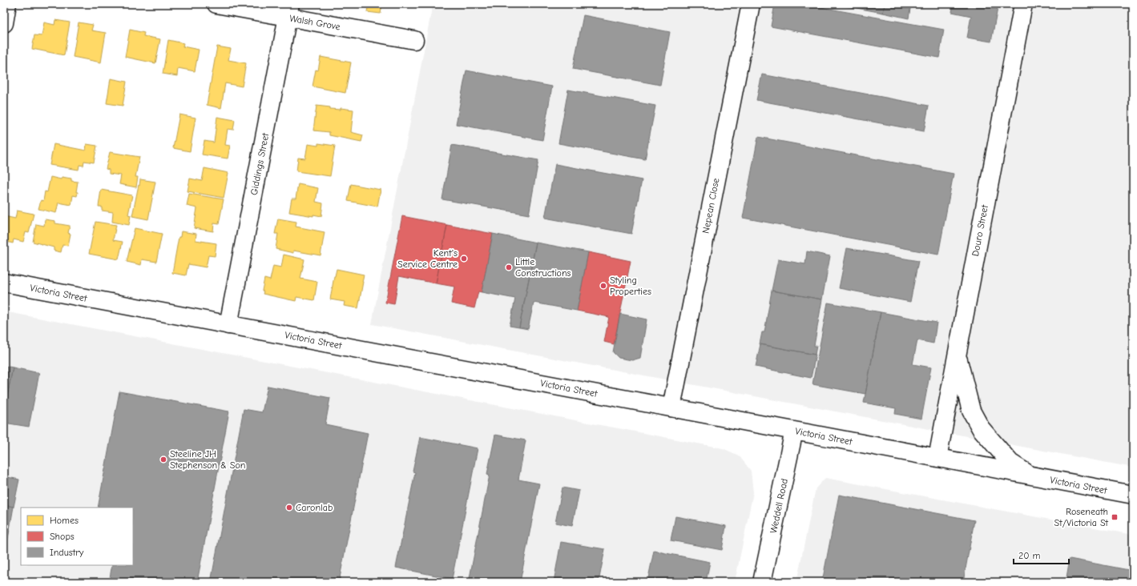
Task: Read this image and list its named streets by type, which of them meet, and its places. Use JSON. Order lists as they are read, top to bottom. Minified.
{"streets":{"street":["Walsh Grove","Giddings Street","Nepean Close","Douro Street","Victoria Street","Weddell Road"]},"crossings":[["Walsh Grove","Giddings Street"],["Giddings Street","Victoria Street"],["Nepean Close","Victoria Street"],["Douro Street","Victoria Street"],["Victoria Street","Weddell Road"]],"places":{"other":["Kent's Service Centre","Little Constructions","Styling Properties","Steeline JH Stephenson & Son","Caronlab"],"transit":["Roseneath St/Victoria St"]},"legend":["Homes","Shops","Industry"],"scale_bar":"20 m"}
